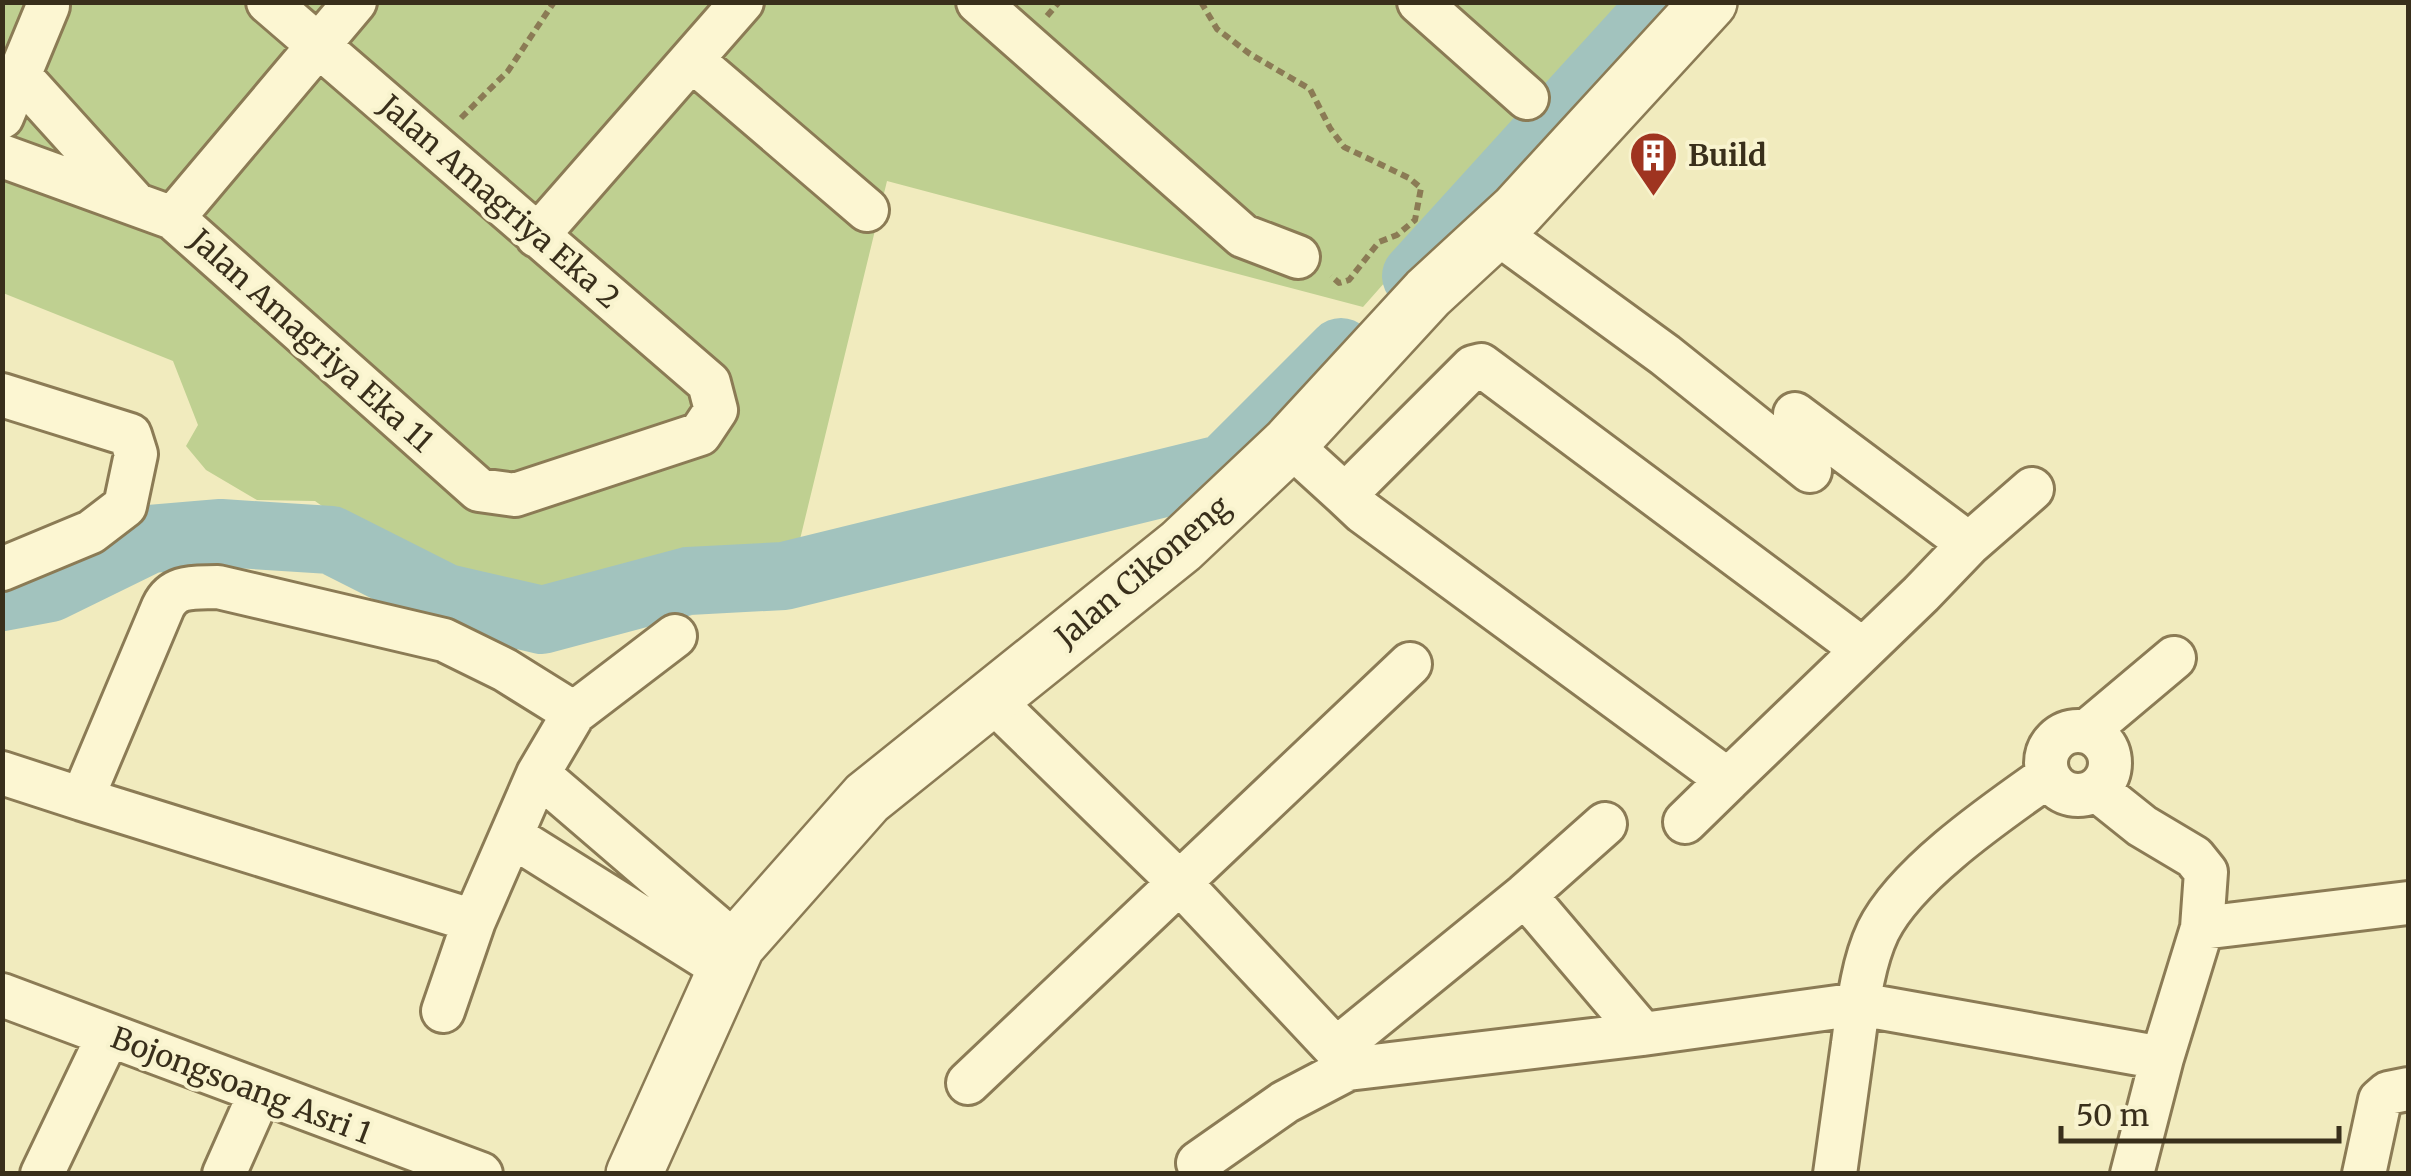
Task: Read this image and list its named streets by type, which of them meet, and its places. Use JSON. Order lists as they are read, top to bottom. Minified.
{"streets":{"street":["Jalan Amagriya Eka 2","Jalan Amagriya Eka 11","Jalan Cikoneng","Bojongsoang Asri 1"]},"crossings":[["Jalan Amagriya Eka 2","Jalan Amagriya Eka 11"]],"places":{"building":["Build"]},"scale_bar":"50 m"}
